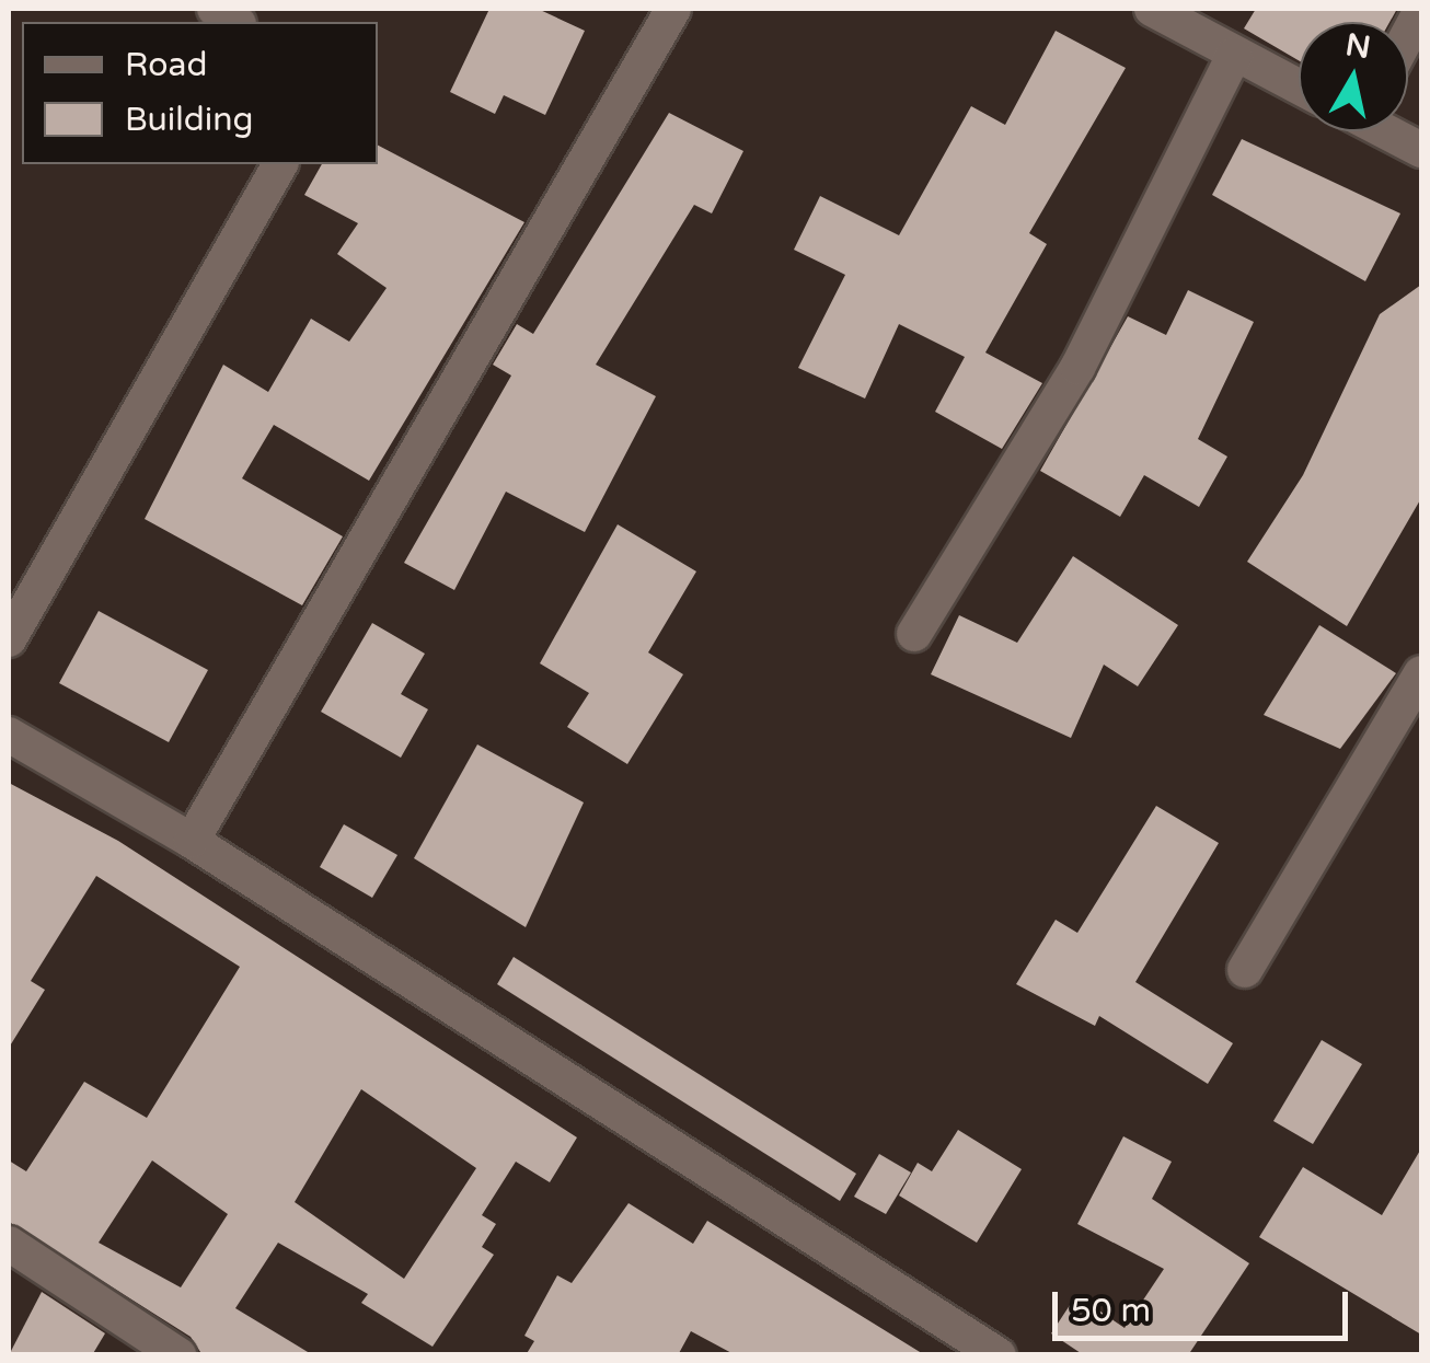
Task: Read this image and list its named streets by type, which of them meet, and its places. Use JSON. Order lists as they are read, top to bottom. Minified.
{"legend":["Road","Building"],"scale_bar":"50 m","north":"top"}
